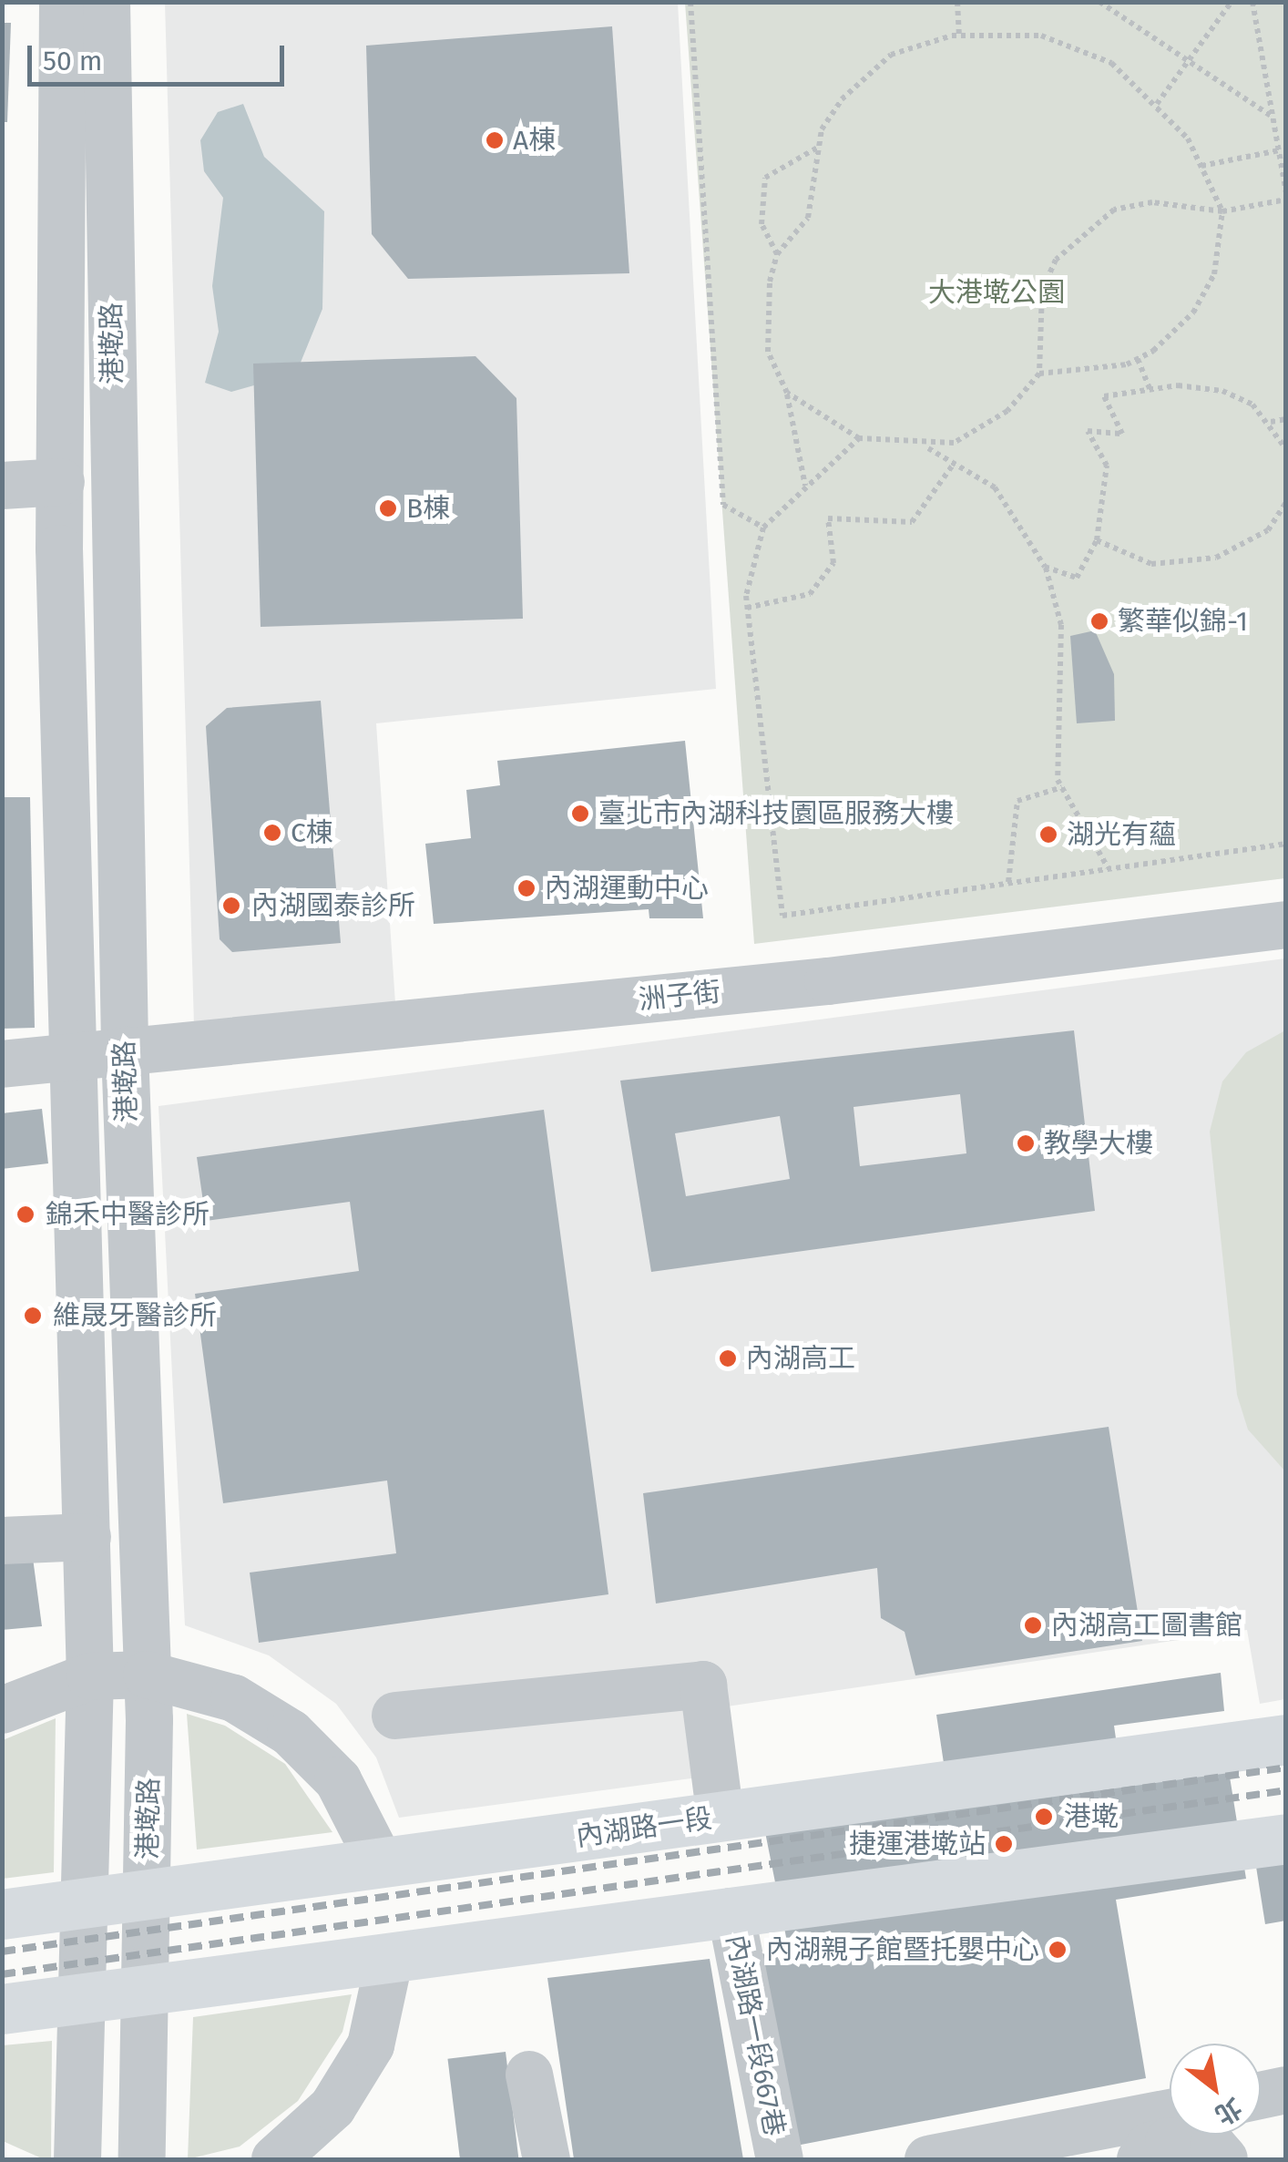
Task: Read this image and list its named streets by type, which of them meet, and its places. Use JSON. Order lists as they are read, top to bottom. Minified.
{"streets":{"main road":["內湖路一段"],"street":["港墘路","洲子街","內湖路一段667巷"]},"crossings":[["港墘路","洲子街"],["港墘路","內湖路一段"]],"parks":["大港墘公園"],"places":["A棟","B棟","繁華似錦-1","臺北市內湖科技園區服務大樓","C棟","湖光有蘊","內湖運動中心","內湖國泰診所","教學大樓","錦禾中醫診所","維晟牙醫診所","內湖高工","內湖高工圖書館","港墘","捷運港墘站","內湖親子館暨托嬰中心"],"scale_bar":"50 m","north":"bottom right"}
